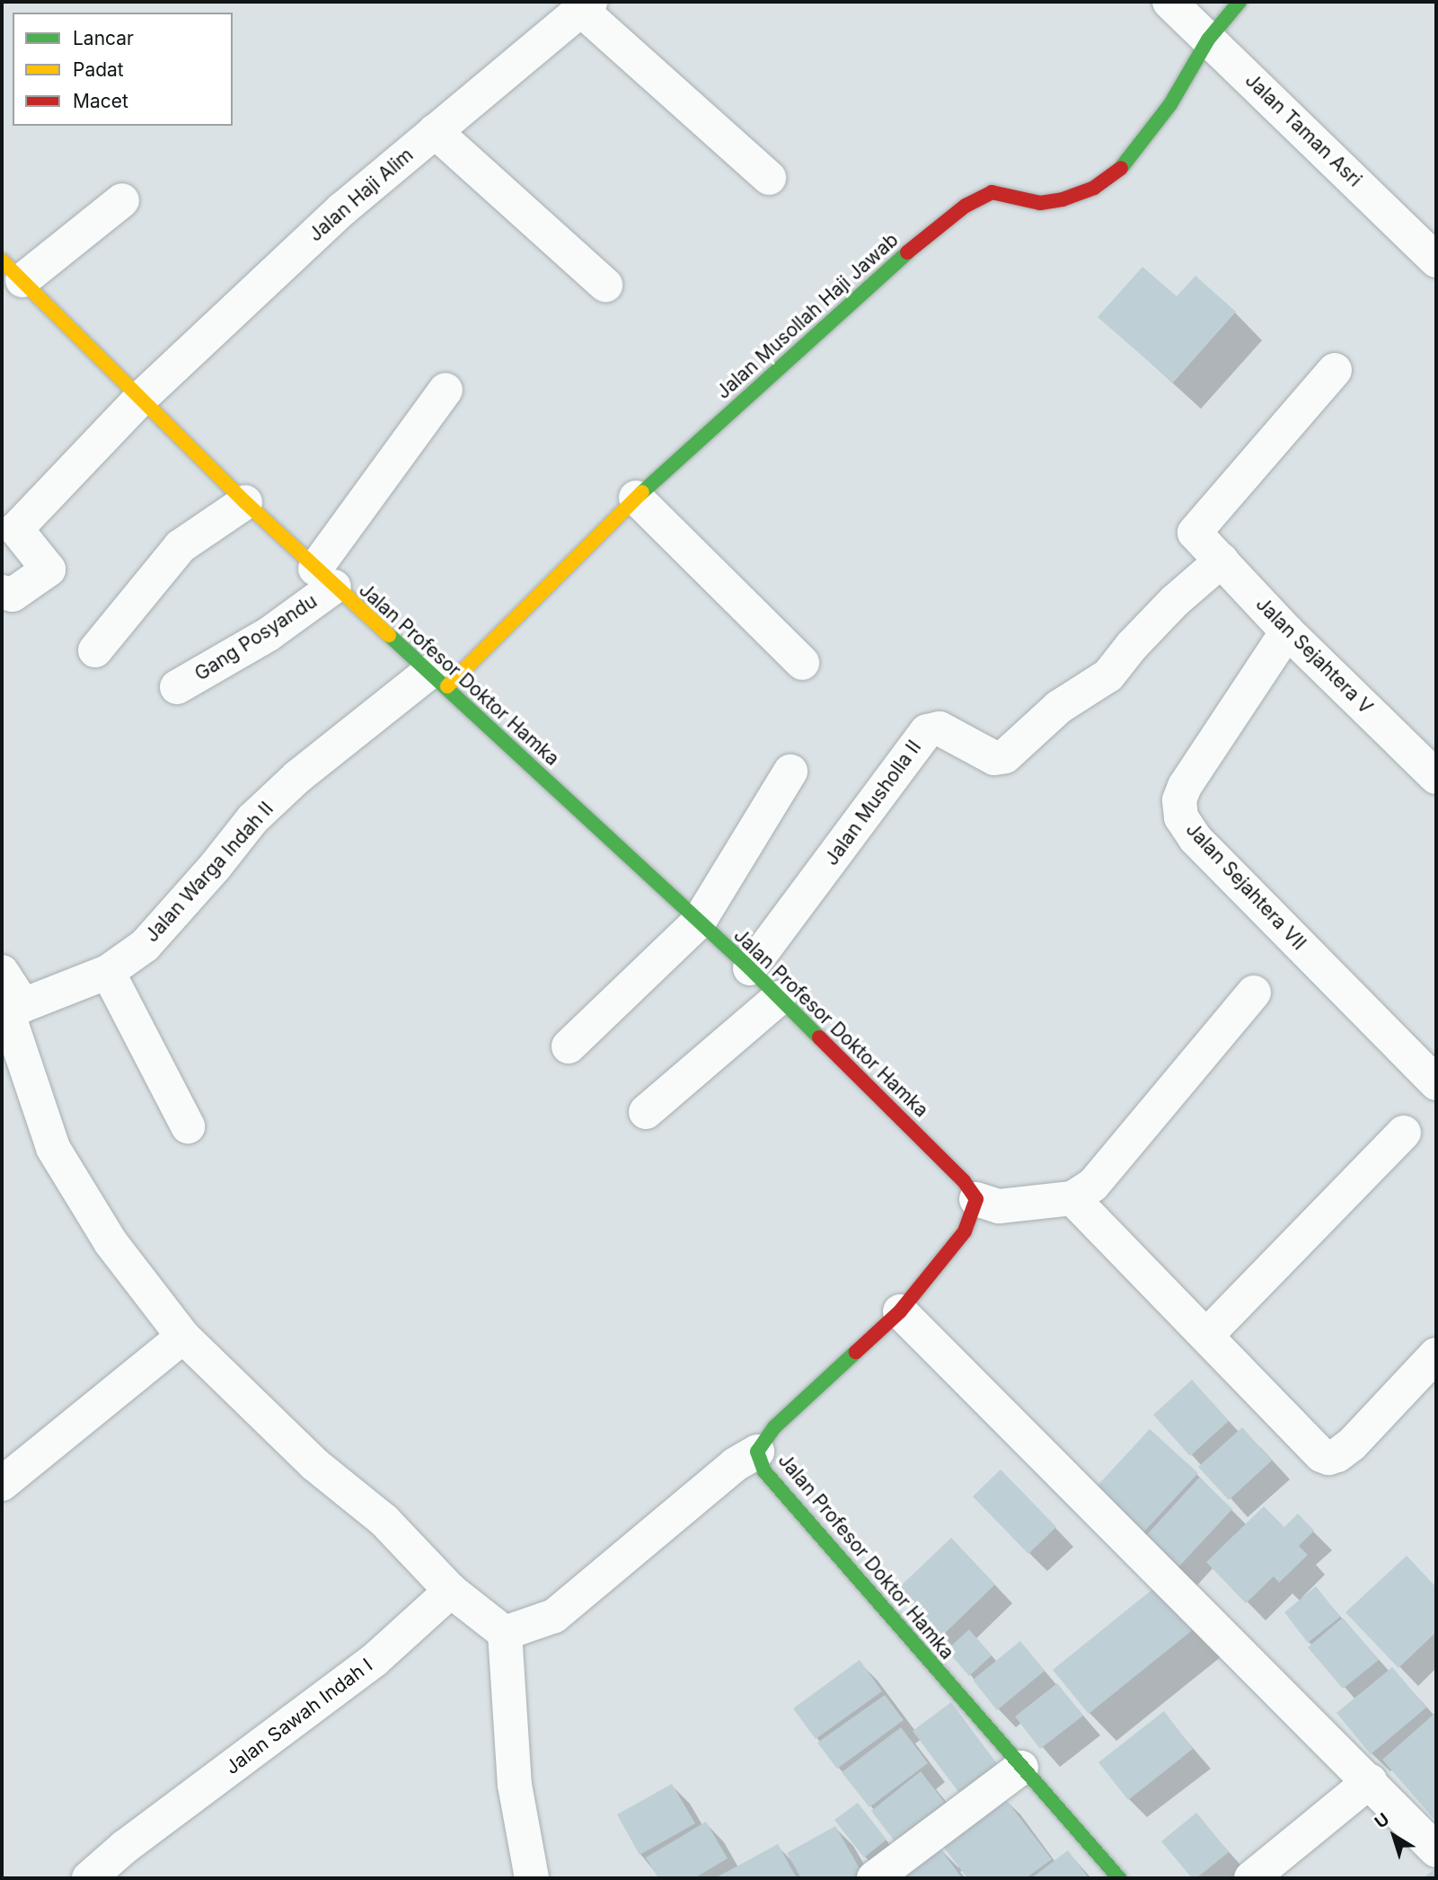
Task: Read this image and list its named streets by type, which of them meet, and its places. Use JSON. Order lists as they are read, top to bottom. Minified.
{"streets":{"street":["Jalan Taman Asri","Jalan Haji Alim","Jalan Musollah Haji Jawab","Gang Posyandu","Jalan Sejahtera V","Jalan Profesor Doktor Hamka","Jalan Musholla II","Jalan Warga Indah II","Jalan Sejahtera VII","Jalan Sawah Indah I"]},"crossings":[["Jalan Taman Asri","Jalan Musollah Haji Jawab"],["Jalan Haji Alim","Jalan Profesor Doktor Hamka"],["Jalan Musollah Haji Jawab","Jalan Profesor Doktor Hamka"],["Jalan Musollah Haji Jawab","Jalan Warga Indah II"],["Gang Posyandu","Jalan Profesor Doktor Hamka"],["Jalan Sejahtera V","Jalan Musholla II"],["Jalan Sejahtera V","Jalan Sejahtera VII"],["Jalan Profesor Doktor Hamka","Jalan Musholla II"],["Jalan Profesor Doktor Hamka","Jalan Warga Indah II"]],"legend":["Lancar","Padat","Macet"],"north":"top left"}
